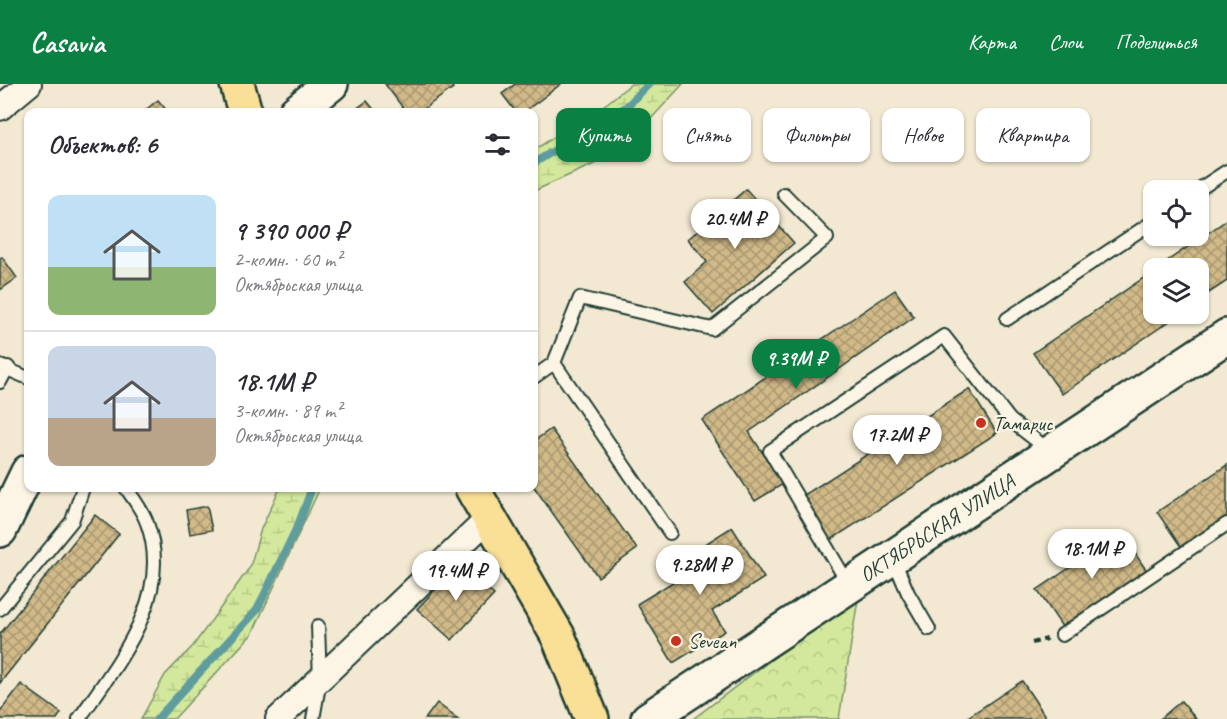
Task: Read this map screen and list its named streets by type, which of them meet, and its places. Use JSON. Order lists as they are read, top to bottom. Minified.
{"streets":{"main road":["ОКТЯБРЬСКАЯ УЛИЦА"]},"places":["Тамарис","Sevean"],"page":{"header":"Casavia","nav":["Карта","Слои","Поделиться"],"chip":["Купить","Снять","Фильтры","Новое","Квартира"],"heading":"Объектов: 6","list":[{"name":"9 390 000 ₽","note":"2-комн. · 60 m² · Октябрьская улица"},{"name":"18.1M ₽","note":"3-комн. · 89 m² · Октябрьская улица"}],"price":["20.4M ₽","9.39M ₽","17.2M ₽","18.1M ₽","9.28M ₽","19.4M ₽"]}}
